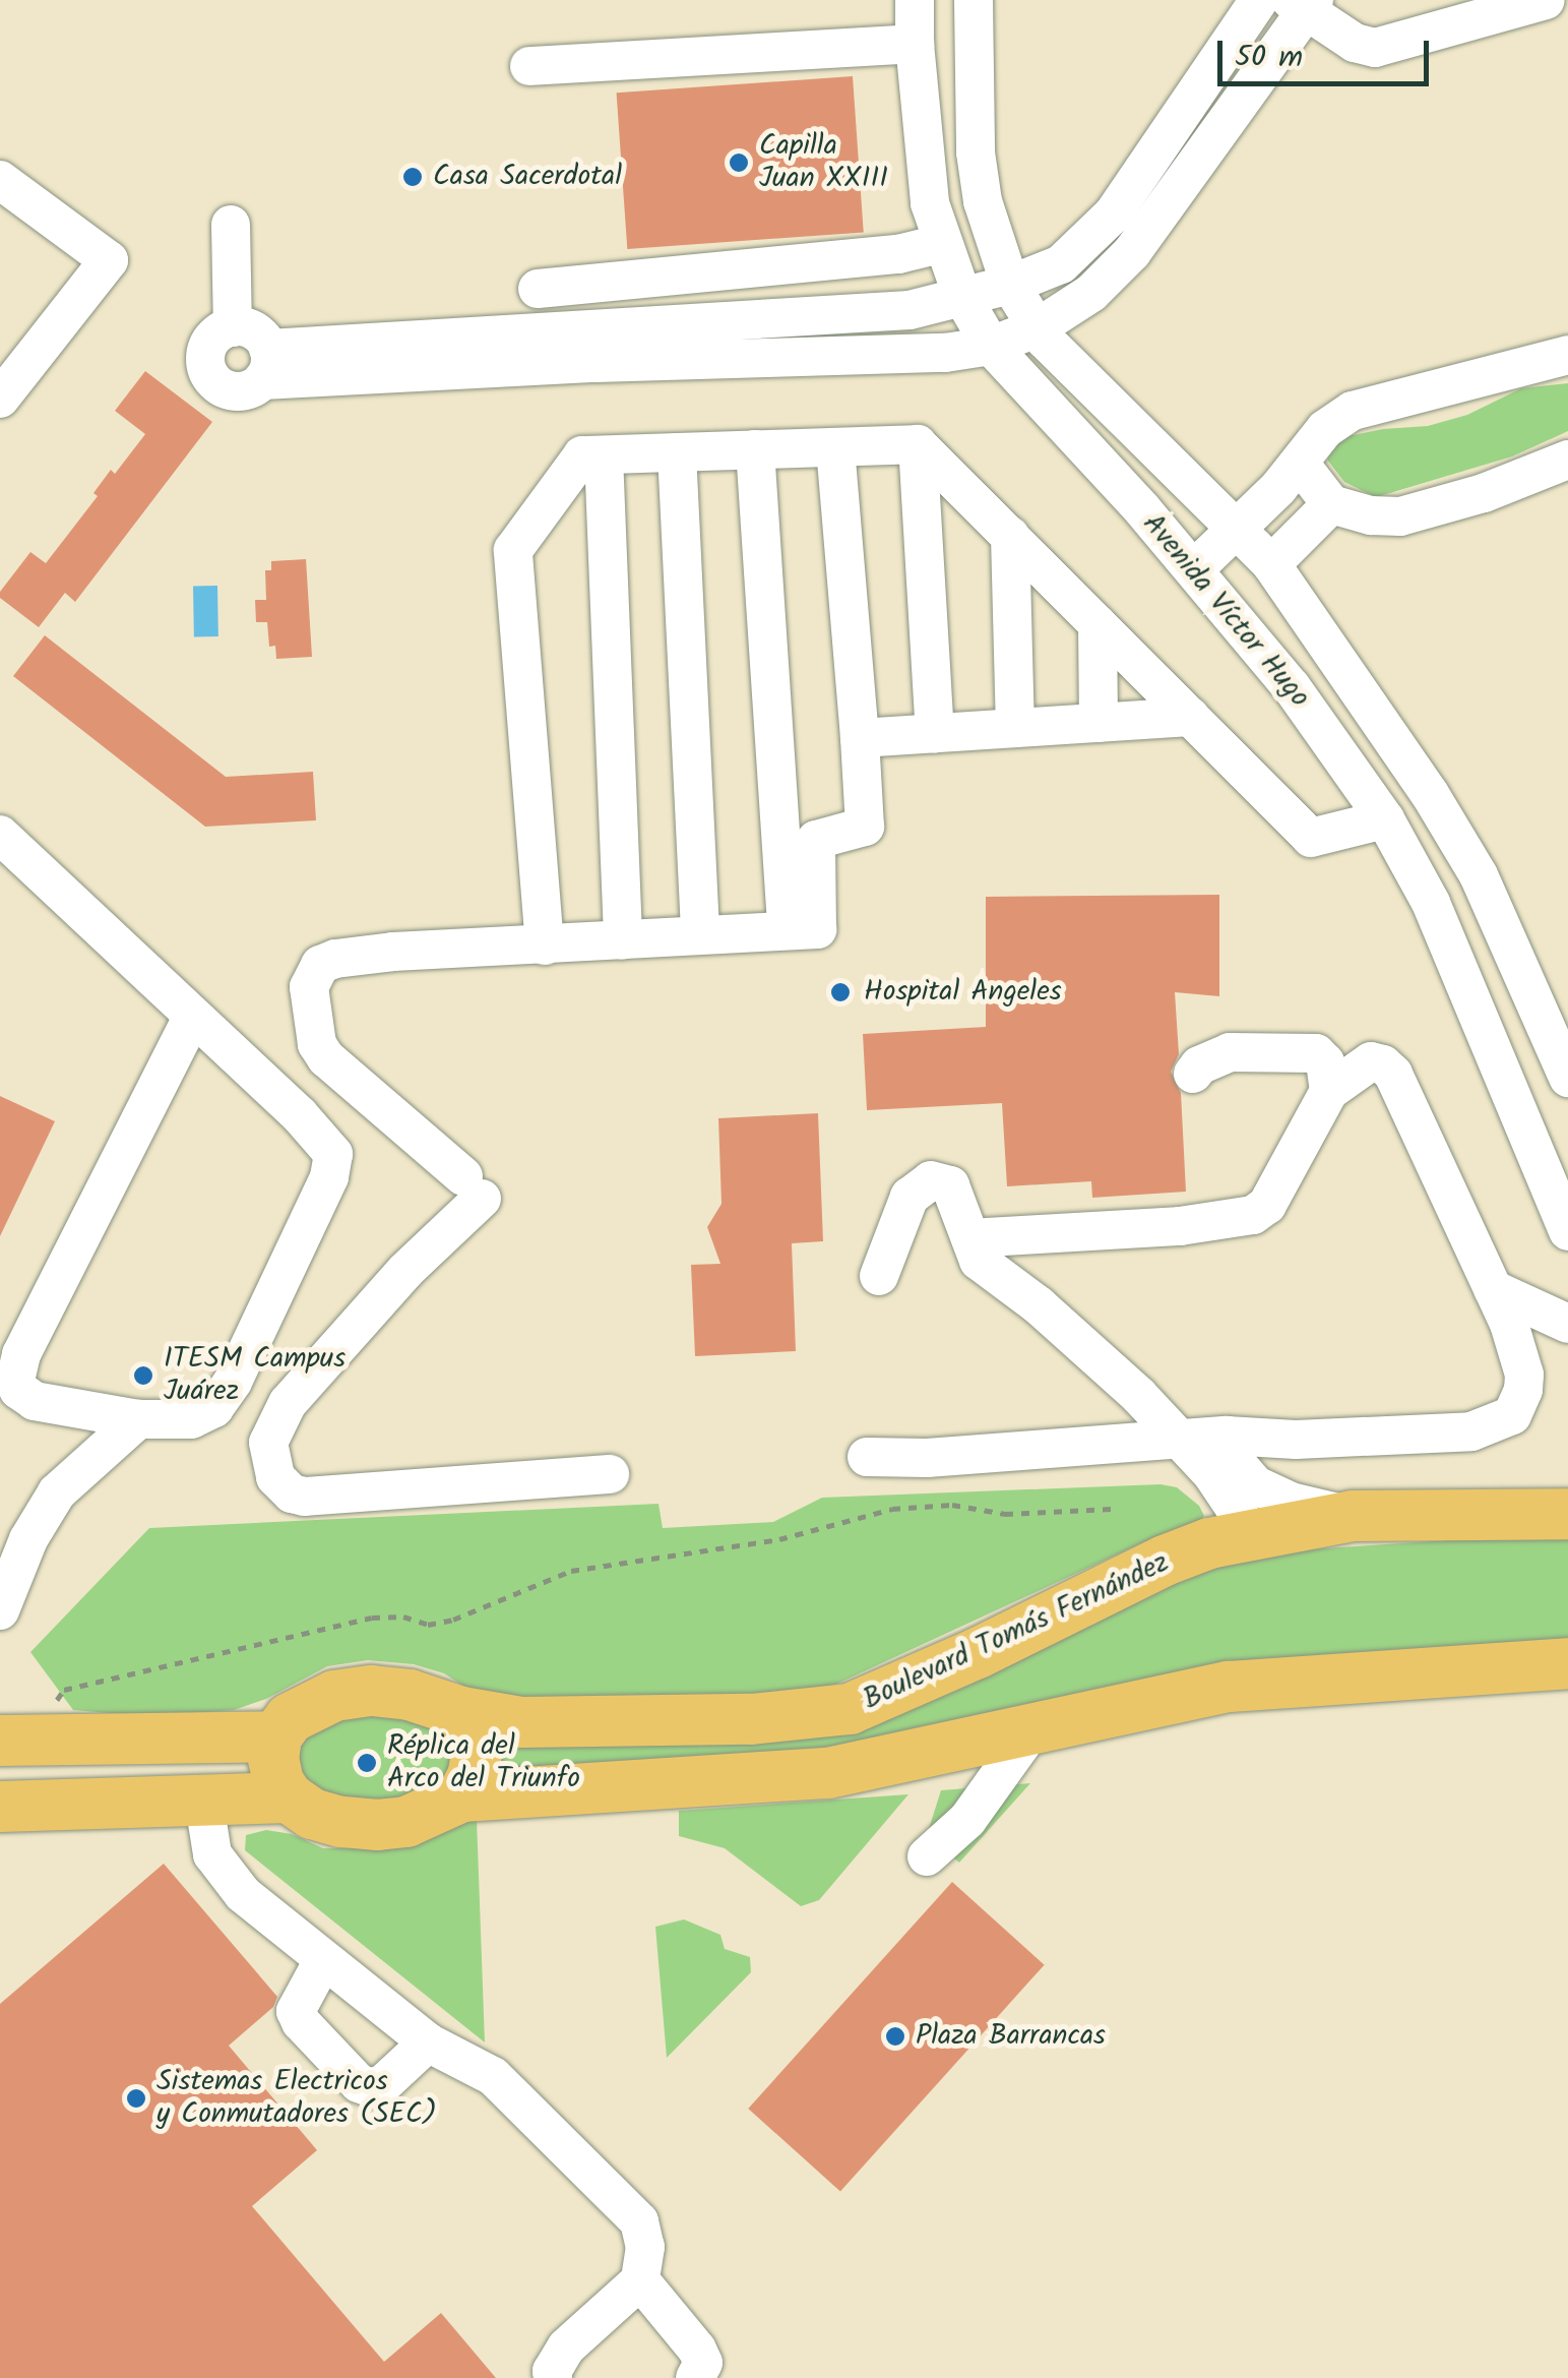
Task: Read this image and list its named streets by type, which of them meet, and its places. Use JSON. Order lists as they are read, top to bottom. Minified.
{"streets":{"main road":["Boulevard Tomás Fernández"],"street":["Avenida Víctor Hugo"]},"places":["Capilla Juan XXIII","Casa Sacerdotal","Hospital Angeles","ITESM Campus Juárez","Réplica del Arco del Triunfo","Plaza Barrancas","Sistemas Electricos y Conmutadores (SEC)"],"scale_bar":"50 m"}
